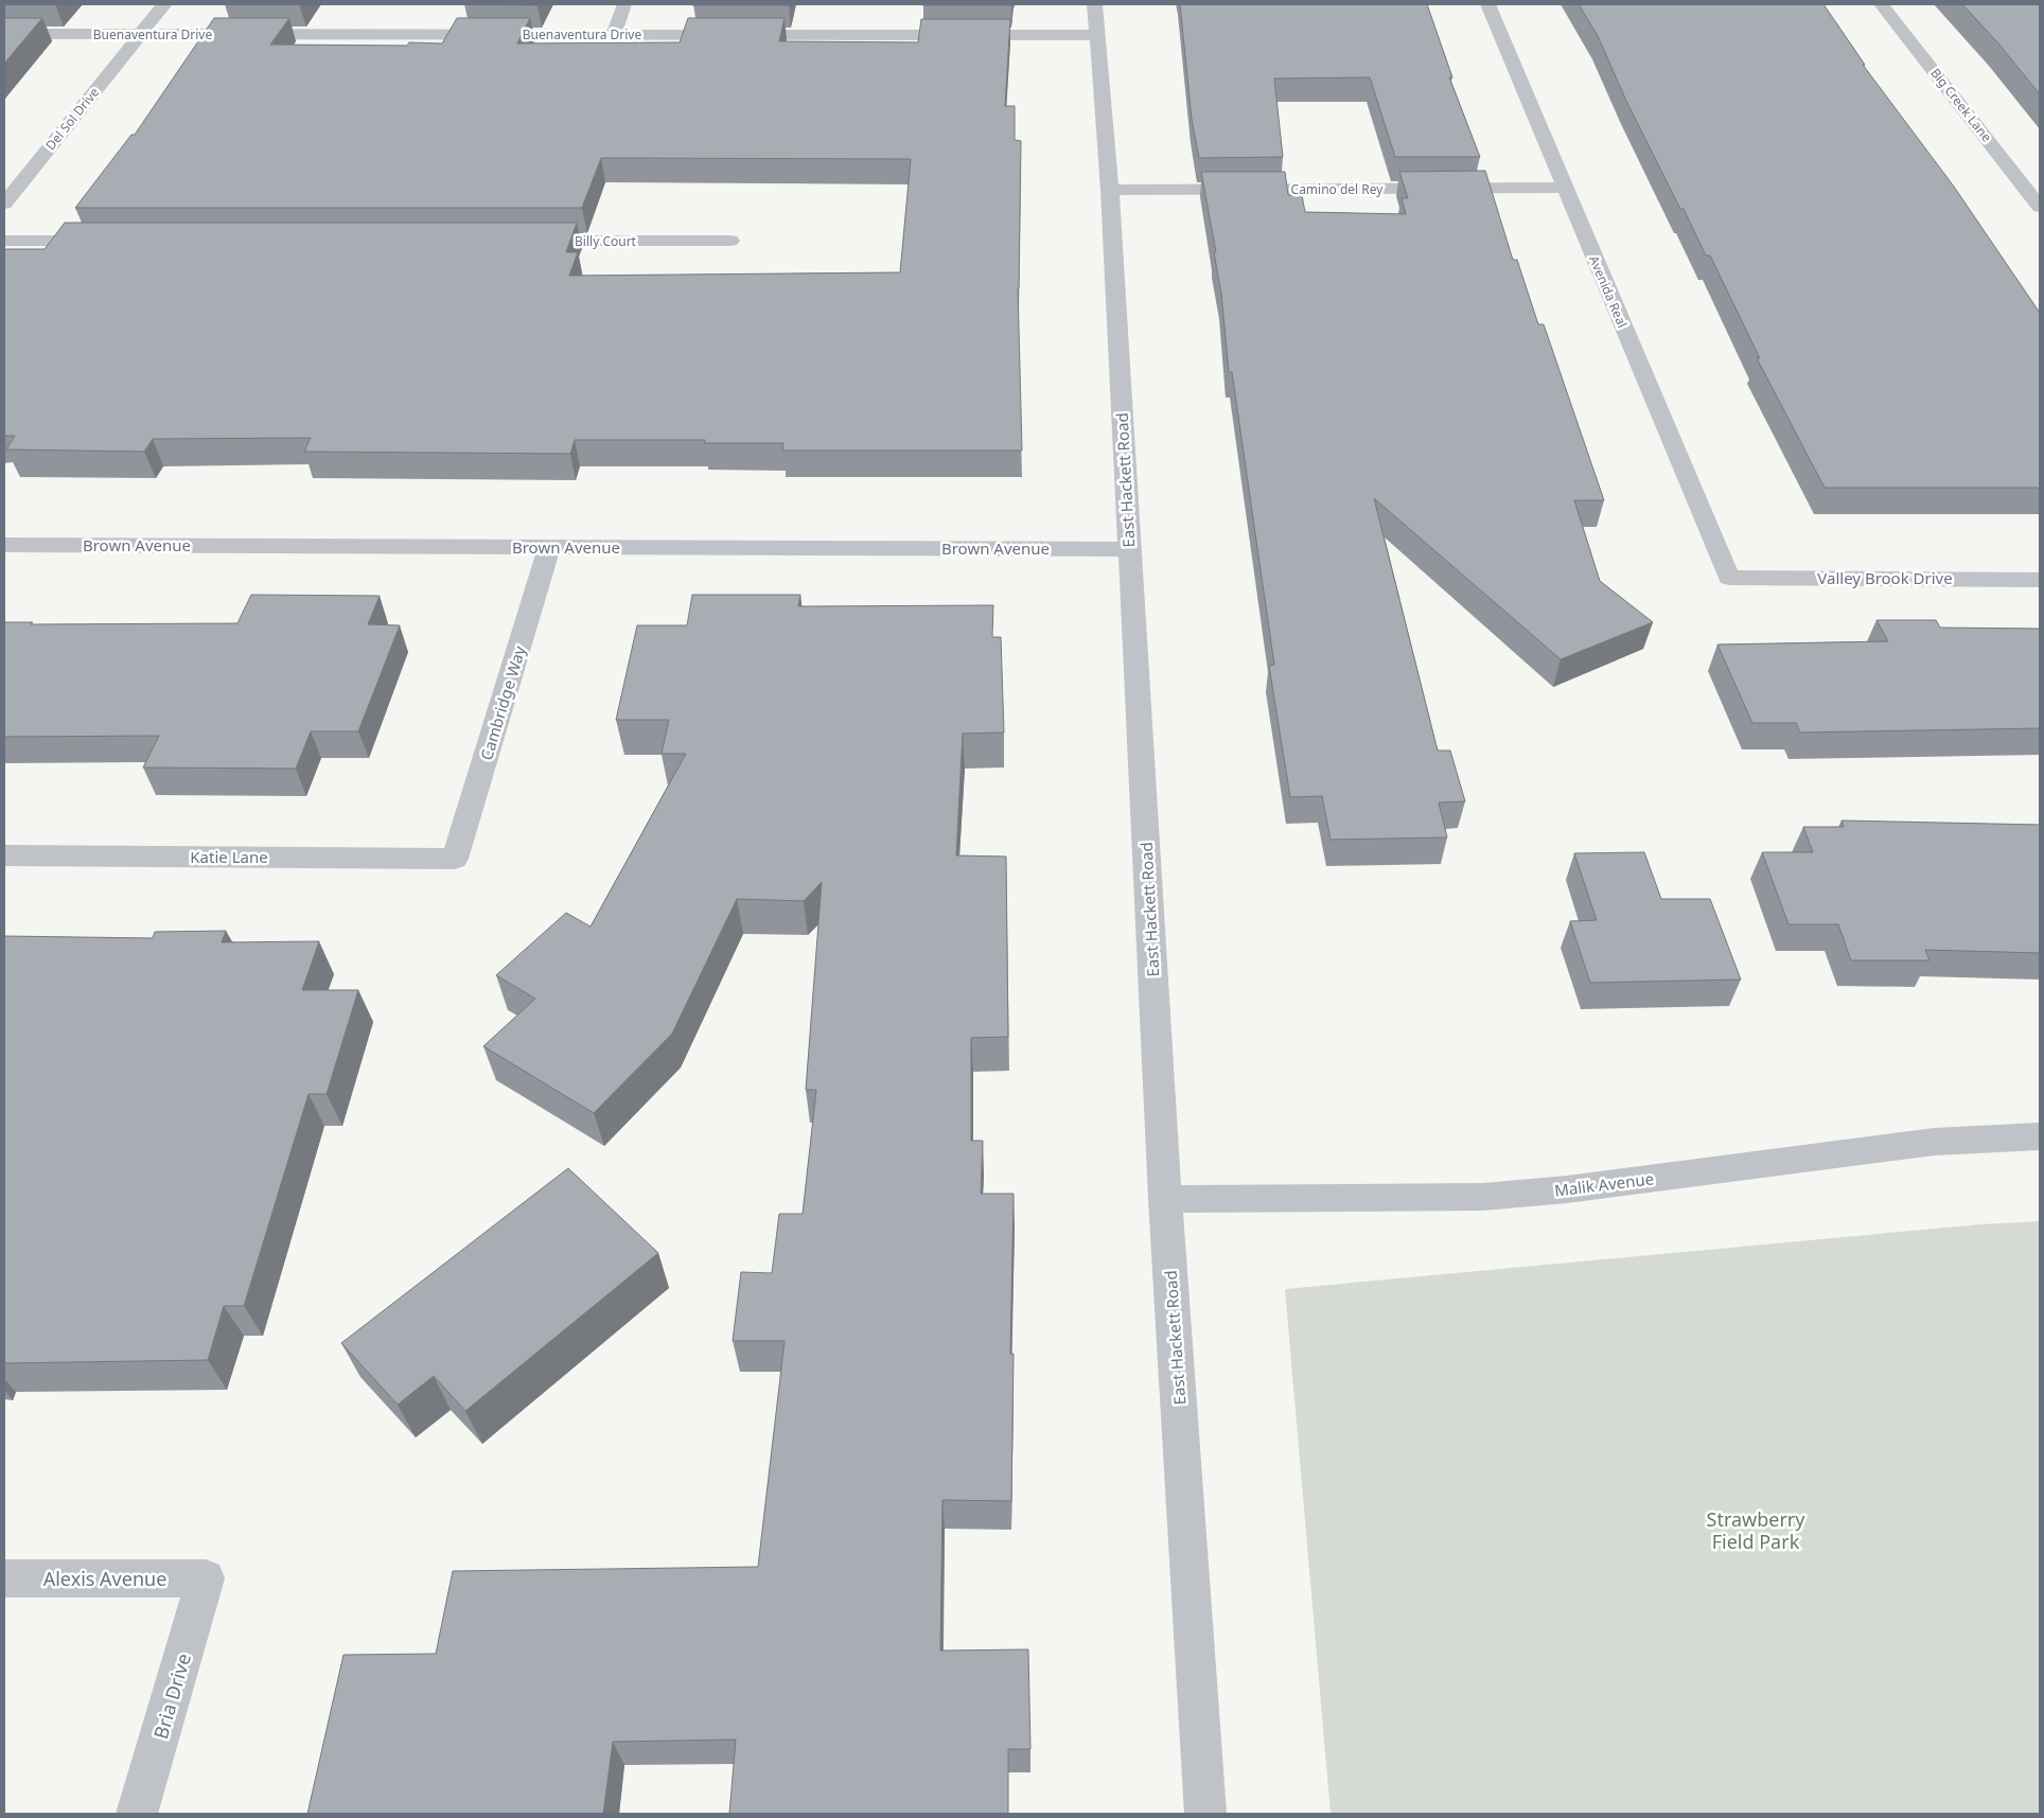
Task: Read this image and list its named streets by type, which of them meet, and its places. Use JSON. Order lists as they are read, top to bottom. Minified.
{"streets":{"street":["Buenaventura Drive","Big Creek Lane","Del Sol Drive","Camino del Rey","Billy Court","Avenida Real","East Hackett Road","Brown Avenue","Valley Brook Drive","Cambridge Way","Katie Lane","Malik Avenue","Alexis Avenue","Bria Drive"]},"crossings":[["Buenaventura Drive","Del Sol Drive"],["Buenaventura Drive","East Hackett Road"],["Camino del Rey","Avenida Real"],["Camino del Rey","East Hackett Road"],["Avenida Real","Valley Brook Drive"],["East Hackett Road","Brown Avenue"],["East Hackett Road","Malik Avenue"],["Brown Avenue","Cambridge Way"],["Cambridge Way","Katie Lane"],["Alexis Avenue","Bria Drive"]],"parks":["Strawberry Field Park"]}
